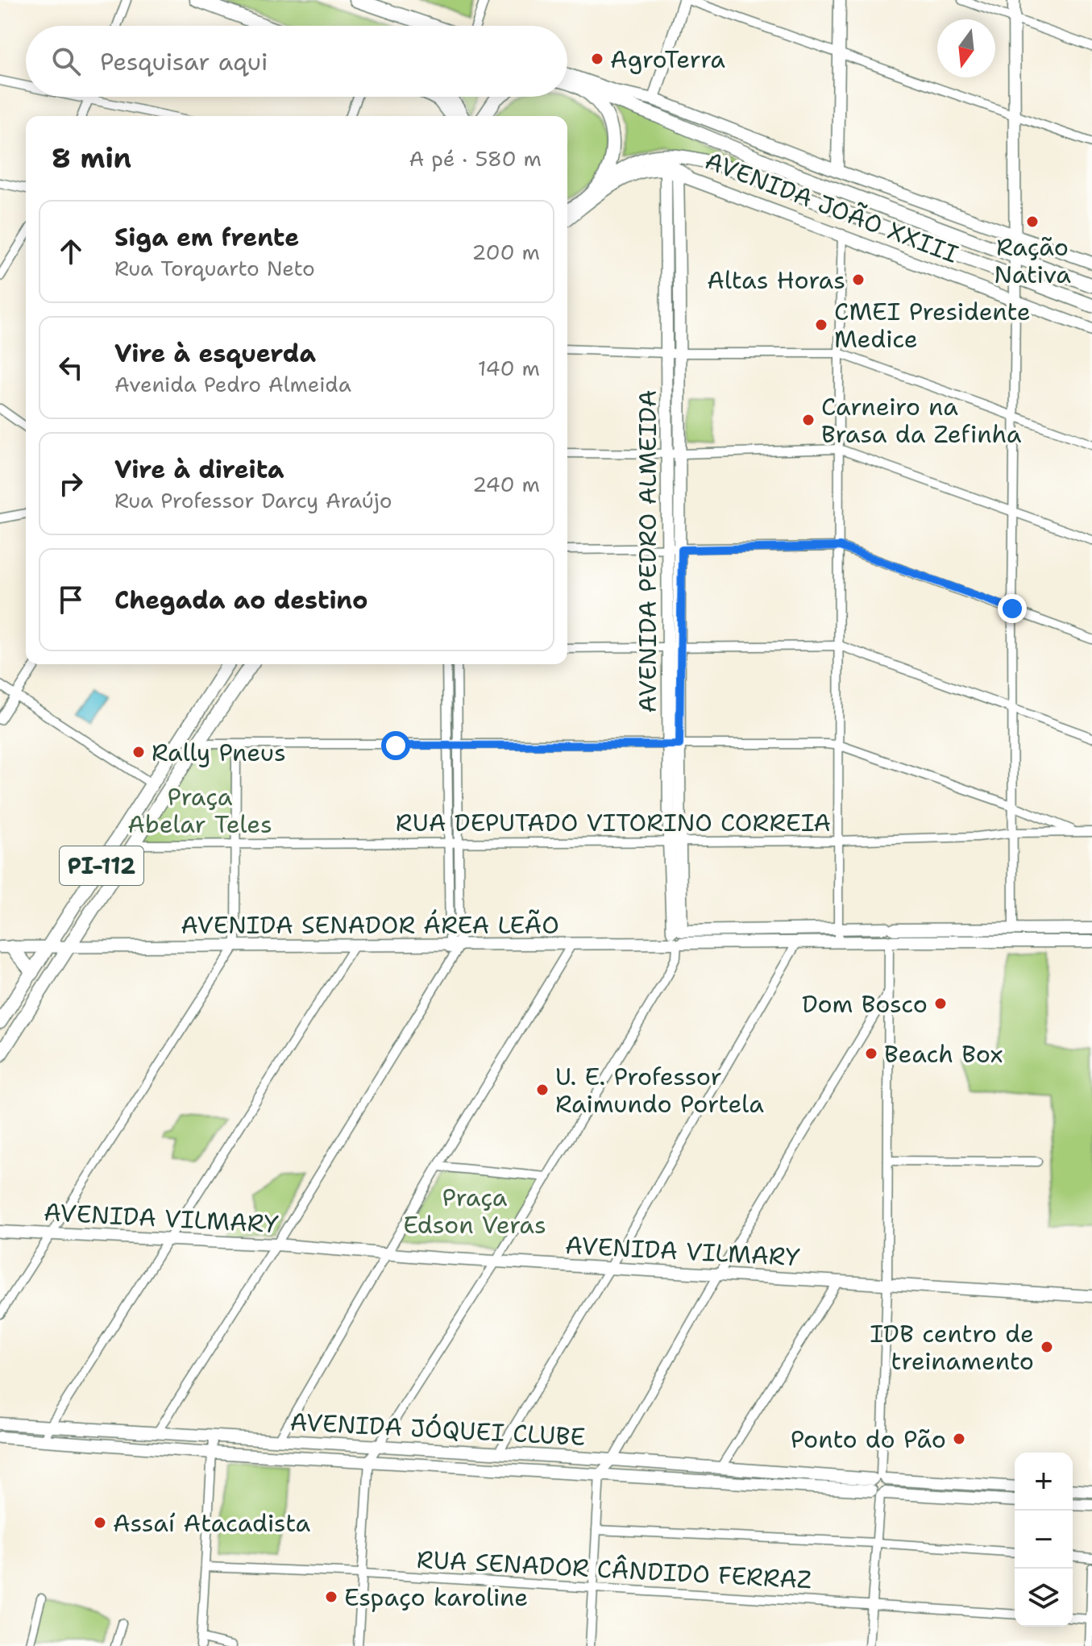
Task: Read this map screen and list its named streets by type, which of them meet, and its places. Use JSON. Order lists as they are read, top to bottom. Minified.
{"streets":{"main road":["AVENIDA JOÃO XXIII","PI-112"],"street":["AVENIDA PEDRO ALMEIDA","RUA DEPUTADO VITORINO CORREIA","AVENIDA SENADOR ÁREA LEÃO","AVENIDA VILMARY","AVENIDA JÓQUEI CLUBE","RUA SENADOR CÂNDIDO FERRAZ"]},"crossings":[["AVENIDA JOÃO XXIII","AVENIDA PEDRO ALMEIDA"],["AVENIDA PEDRO ALMEIDA","RUA DEPUTADO VITORINO CORREIA"],["AVENIDA PEDRO ALMEIDA","AVENIDA SENADOR ÁREA LEÃO"],["AVENIDA PEDRO ALMEIDA","AVENIDA VILMARY"],["AVENIDA PEDRO ALMEIDA","AVENIDA JÓQUEI CLUBE"],["RUA DEPUTADO VITORINO CORREIA","PI-112"],["PI-112","AVENIDA SENADOR ÁREA LEÃO"]],"parks":["Praça Abelar Teles","Praça Edson Veras"],"places":["AgroTerra","Ração Nativa","Altas Horas","CMEI Presidente Medice","Carneiro na Brasa da Zefinha","Rally Pneus","Dom Bosco","Beach Box","U. E. Professor Raimundo Portela","IDB centro de treinamento","Ponto do Pão","Assaí Atacadista","Espaço karoline"],"north":"bottom","page":{"search":"Pesquisar aqui","heading":["8 min","A pé · 580 m"],"list":[["Siga em frente","Rua Torquarto Neto","200 m"],["Vire à esquerda","Avenida Pedro Almeida","140 m"],["Vire à direita","Rua Professor Darcy Araújo","240 m"],"Chegada ao destino"],"map_buttons":["+","−"]}}
